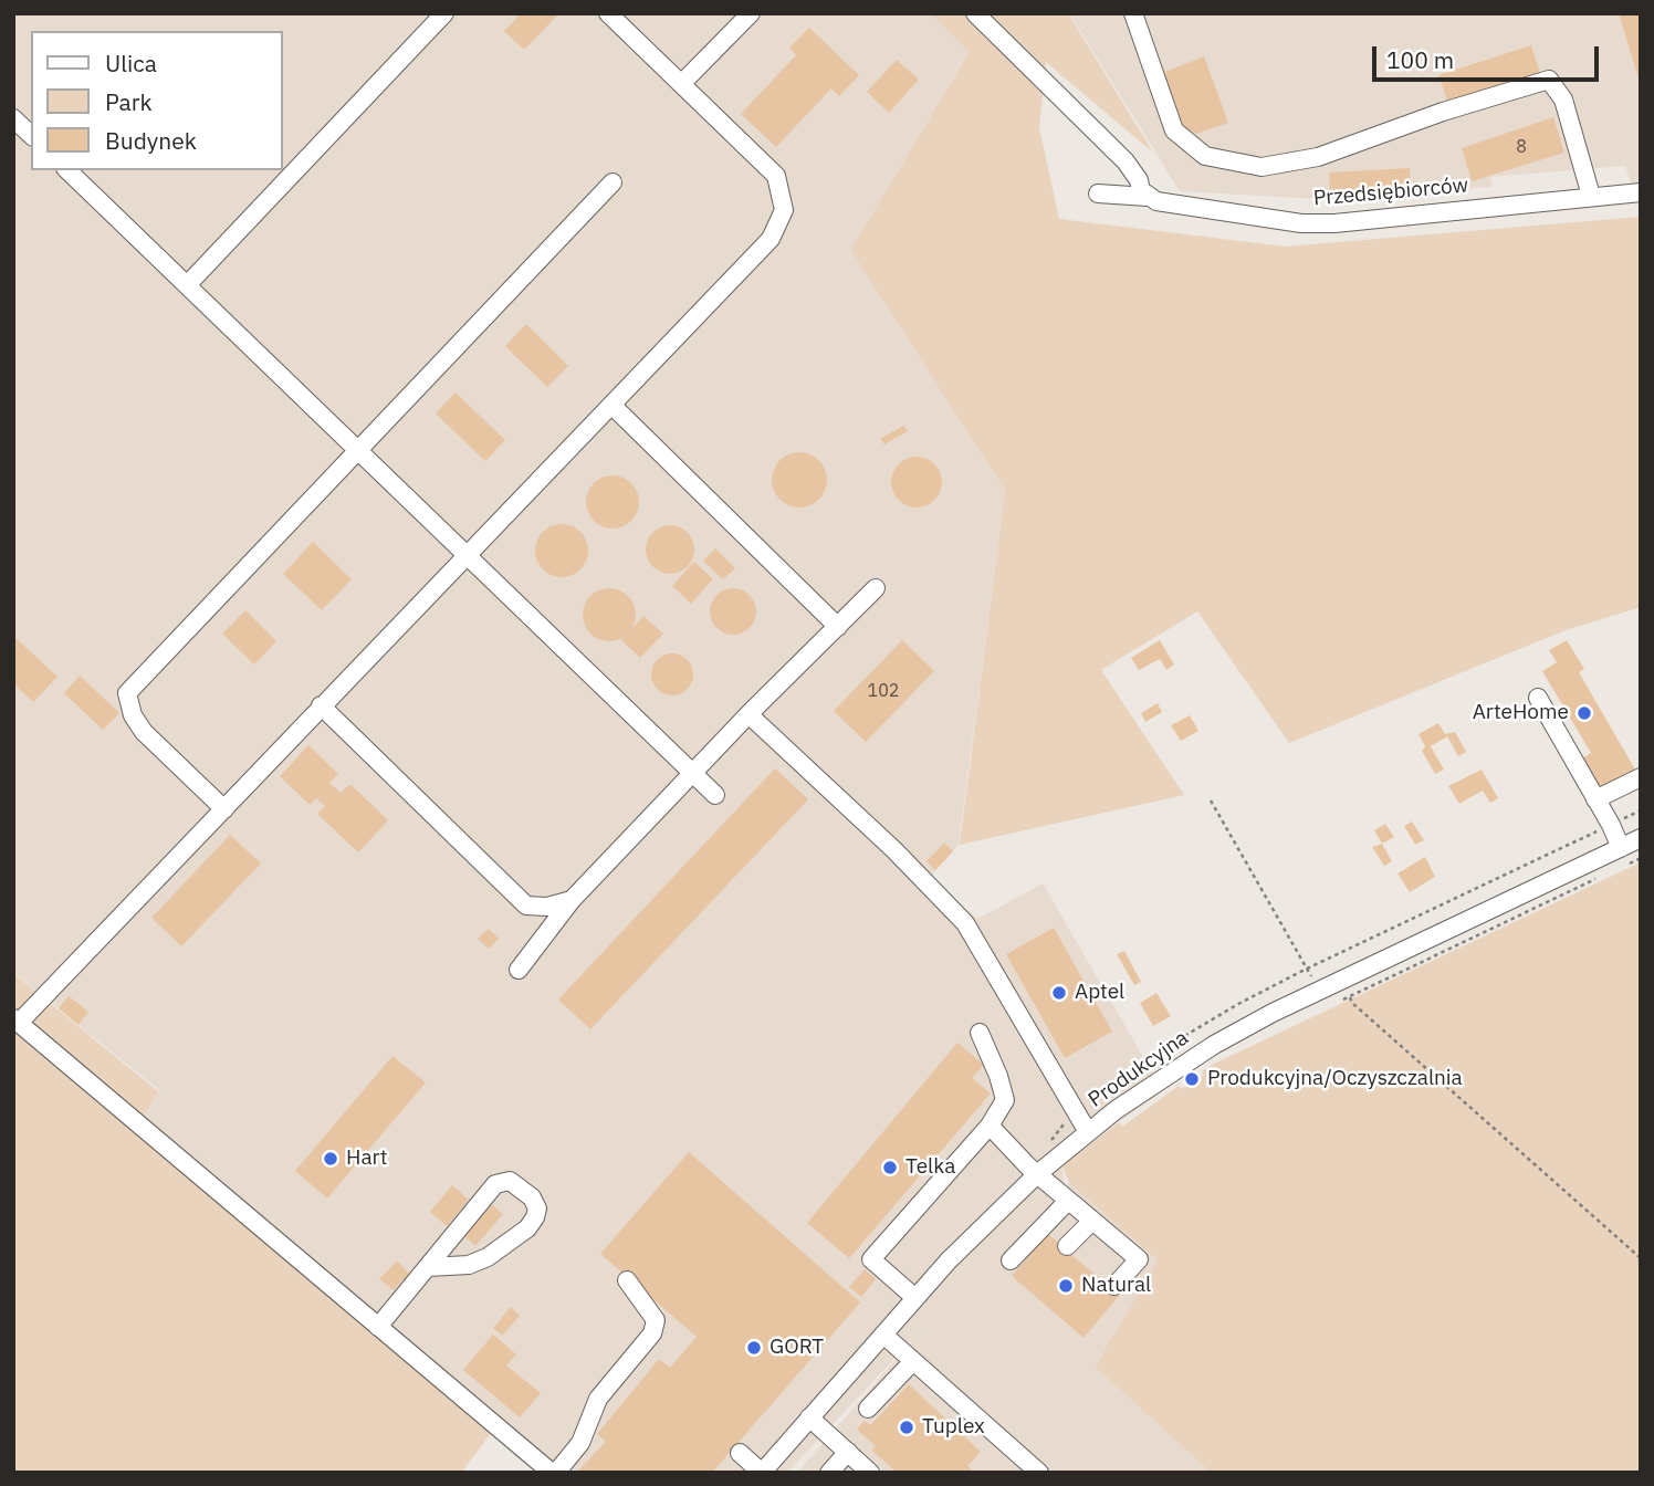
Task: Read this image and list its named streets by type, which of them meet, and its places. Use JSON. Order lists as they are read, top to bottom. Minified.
{"streets":{"street":["Przedsiębiorców","Produkcyjna"]},"places":["ArteHome","Aptel","Produkcyjna/Oczyszczalnia","Hart","Telka","Natural","GORT","Tuplex"],"house_numbers":["8","102"],"legend":["Ulica","Park","Budynek"],"scale_bar":"100 m"}
